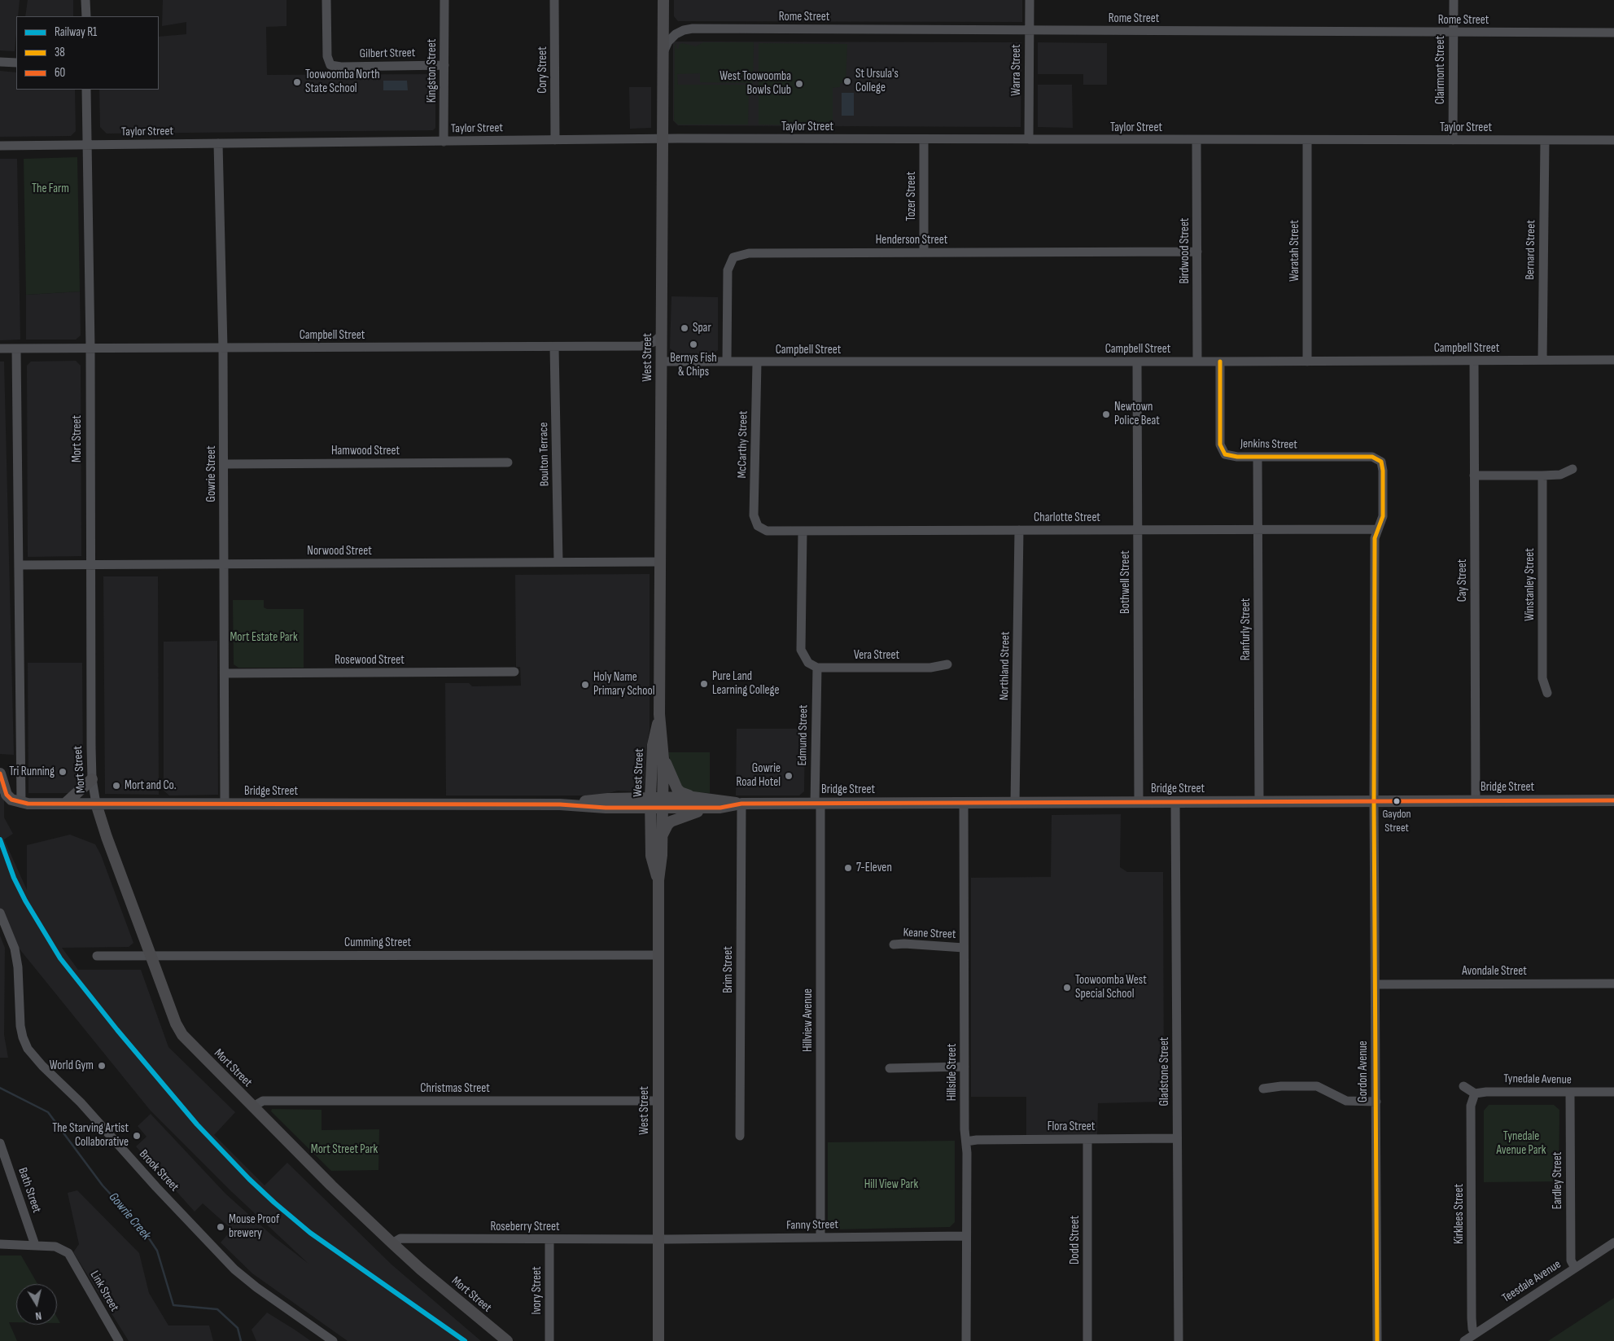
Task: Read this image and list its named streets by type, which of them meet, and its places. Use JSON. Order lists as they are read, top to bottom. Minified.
{"streets":{"main road":["West Street","Mort Street","Bridge Street"],"street":["Rome Street","Gilbert Street","Cory Street","Warra Street","Clairmont Street","Kingston Street","Taylor Street","Tozer Street","Henderson Street","Bernard Street","Birdwood Street","Waratah Street","Campbell Street","McCarthy Street","Jenkins Street","Hamwood Street","Boulton Terrace","Gowrie Street","Charlotte Street","Norwood Street","Cay Street","Bothwell Street","Winstanley Street","Ranfurly Street","Vera Street","Rosewood Street","Northland Street","Edmund Street","Keane Street","Cumming Street","Brim Street","Avondale Street","Hillview Avenue","Gladstone Street","Gordon Avenue","Hillside Street","Tynedale Avenue","Christmas Street","Flora Street","Brook Street","Eardley Street","Bath Street","Kirklees Street","Fanny Street","Roseberry Street","Dodd Street","Teesdale Avenue","Ivory Street","Link Street"]},"crossings":[["Rome Street","Warra Street"],["Rome Street","Clairmont Street"],["Rome Street","West Street"],["Gilbert Street","Kingston Street"],["Cory Street","Taylor Street"],["Warra Street","Taylor Street"],["Clairmont Street","Taylor Street"],["Kingston Street","Taylor Street"],["Taylor Street","Tozer Street"],["Taylor Street","Bernard Street"],["Taylor Street","Birdwood Street"],["Taylor Street","Waratah Street"],["Taylor Street","West Street"],["Taylor Street","Mort Street"],["Taylor Street","Gowrie Street"],["Tozer Street","Henderson Street"],["Henderson Street","Birdwood Street"],["Henderson Street","Campbell Street"],["Bernard Street","Campbell Street"],["Birdwood Street","Campbell Street"],["Waratah Street","Campbell Street"],["Campbell Street","West Street"],["Campbell Street","Mort Street"],["Campbell Street","McCarthy Street"],["Campbell Street","Jenkins Street"],["Campbell Street","Boulton Terrace"],["Campbell Street","Gowrie Street"],["Campbell Street","Cay Street"],["Campbell Street","Bothwell Street"],["West Street","Norwood Street"],["West Street","Bridge Street"],["West Street","Cumming Street"],["West Street","Christmas Street"],["West Street","Fanny Street"],["West Street","Roseberry Street"],["Mort Street","Norwood Street"],["Mort Street","Bridge Street"],["Mort Street","Cumming Street"],["Mort Street","Christmas Street"],["Mort Street","Roseberry Street"],["McCarthy Street","Charlotte Street"],["Jenkins Street","Charlotte Street"],["Jenkins Street","Ranfurly Street"],["Hamwood Street","Gowrie Street"],["Boulton Terrace","Norwood Street"],["Gowrie Street","Norwood Street"],["Gowrie Street","Rosewood Street"],["Gowrie Street","Bridge Street"],["Charlotte Street","Bothwell Street"],["Charlotte Street","Ranfurly Street"],["Charlotte Street","Vera Street"],["Charlotte Street","Northland Street"],["Cay Street","Bridge Street"],["Bothwell Street","Bridge Street"],["Ranfurly Street","Bridge Street"],["Vera Street","Edmund Street"],["Northland Street","Bridge Street"],["Edmund Street","Bridge Street"],["Edmund Street","Hillview Avenue"],["Bridge Street","Brim Street"],["Bridge Street","Hillview Avenue"],["Bridge Street","Gladstone Street"],["Bridge Street","Gordon Avenue"],["Bridge Street","Hillside Street"],["Keane Street","Hillside Street"],["Avondale Street","Gordon Avenue"],["Hillview Avenue","Fanny Street"],["Gladstone Street","Flora Street"],["Hillside Street","Flora Street"],["Hillside Street","Fanny Street"],["Tynedale Avenue","Eardley Street"],["Tynedale Avenue","Kirklees Street"],["Flora Street","Dodd Street"],["Eardley Street","Teesdale Avenue"],["Bath Street","Link Street"],["Kirklees Street","Teesdale Avenue"],["Fanny Street","Roseberry Street"],["Roseberry Street","Ivory Street"]],"water":["Gowrie Creek"],"parks":["The Farm","Mort Estate Park","Tynedale Avenue Park","Mort Street Park","Hill View Park"],"places":["St Ursula's College","Toowoomba North State School","West Toowoomba Bowls Club","Spar","Bernys Fish & Chips","Newtown Police Beat","Pure Land Learning College","Holy Name Primary School","Tri Running","Gowrie Road Hotel","Mort and Co.","Gaydon Street","7-Eleven","Toowoomba West Special School","World Gym","The Starving Artist Collaborative","Mouse Proof brewery"],"lines":["transit line 38","transit line 60","rail line R1"],"legend":["Railway R1","38","60"],"north":"bottom"}
